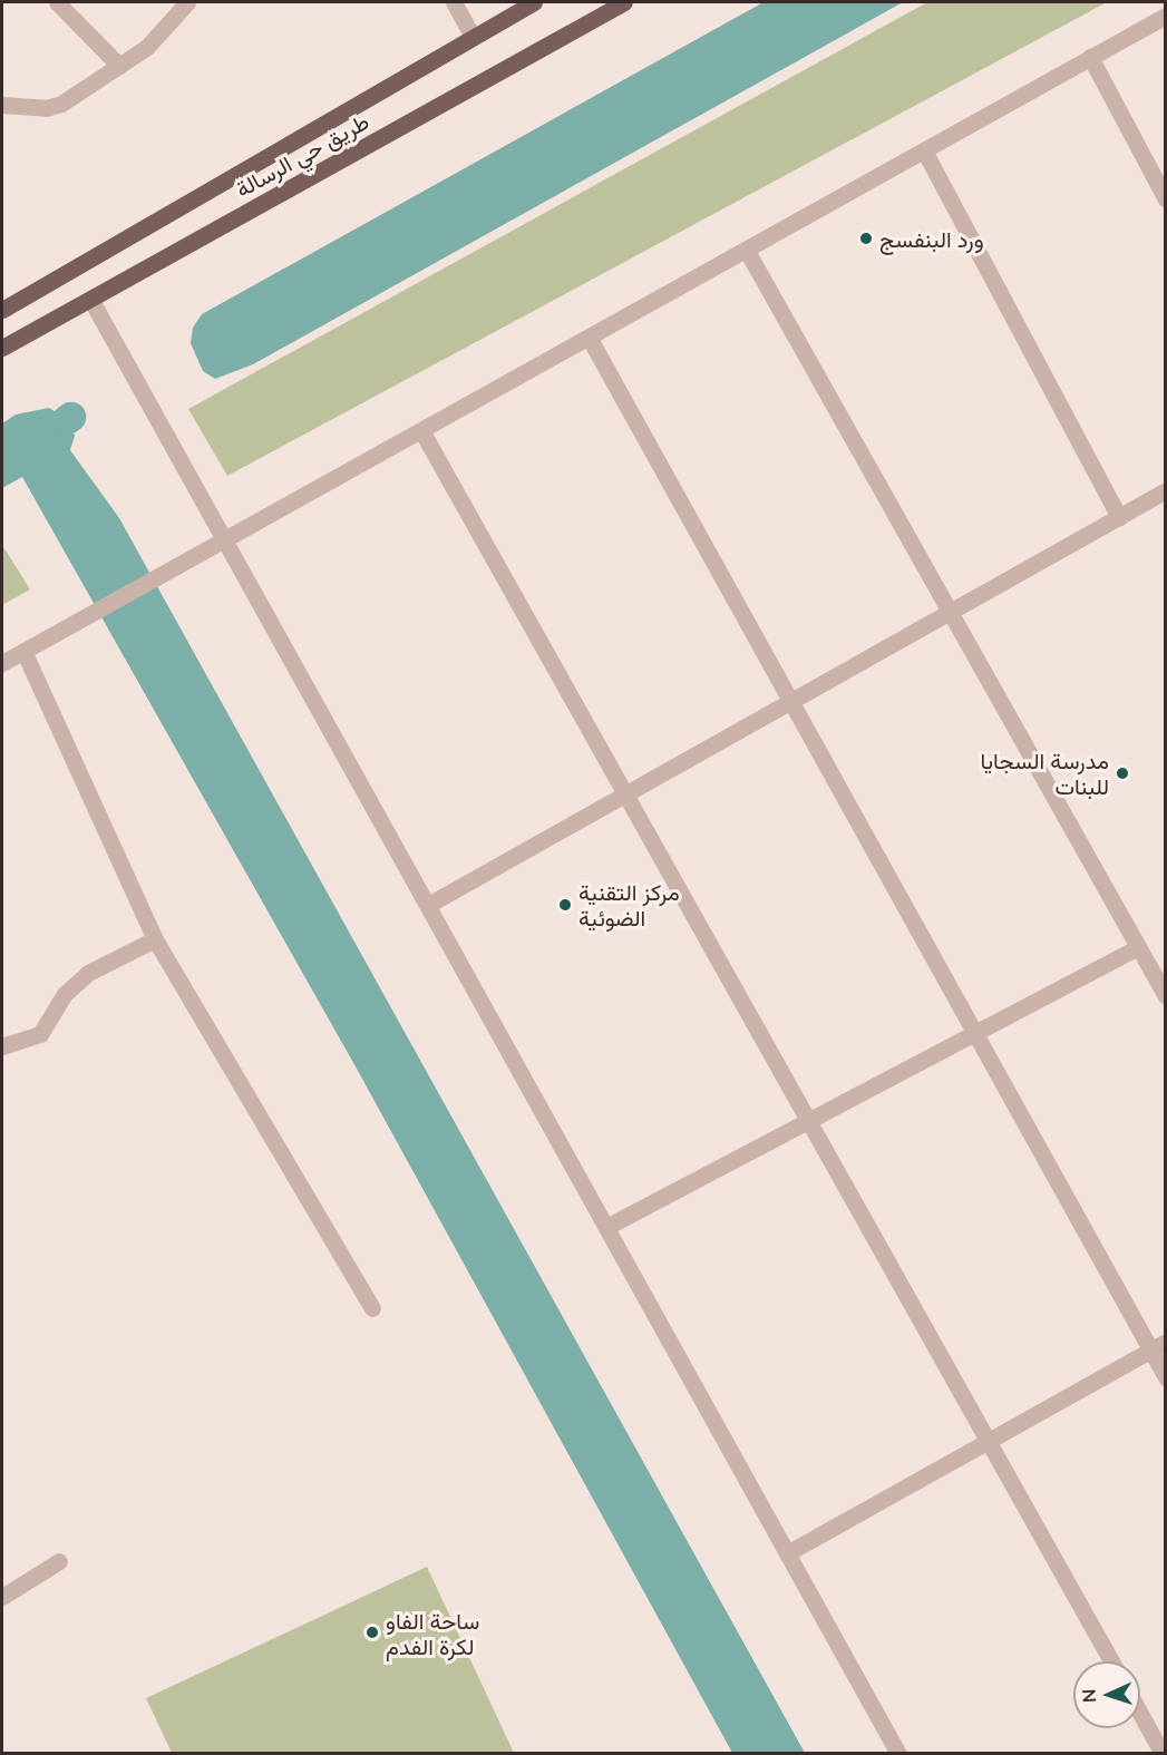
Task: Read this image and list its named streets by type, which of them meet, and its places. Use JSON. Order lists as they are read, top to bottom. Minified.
{"streets":{"main road":["طريق حي الرسالة"]},"places":["ورد البنفسج","مدرسة السجايا للبنات","مركز التقنية الضوئية","ساحة الفاو لكرة الفدم"],"north":"left"}
